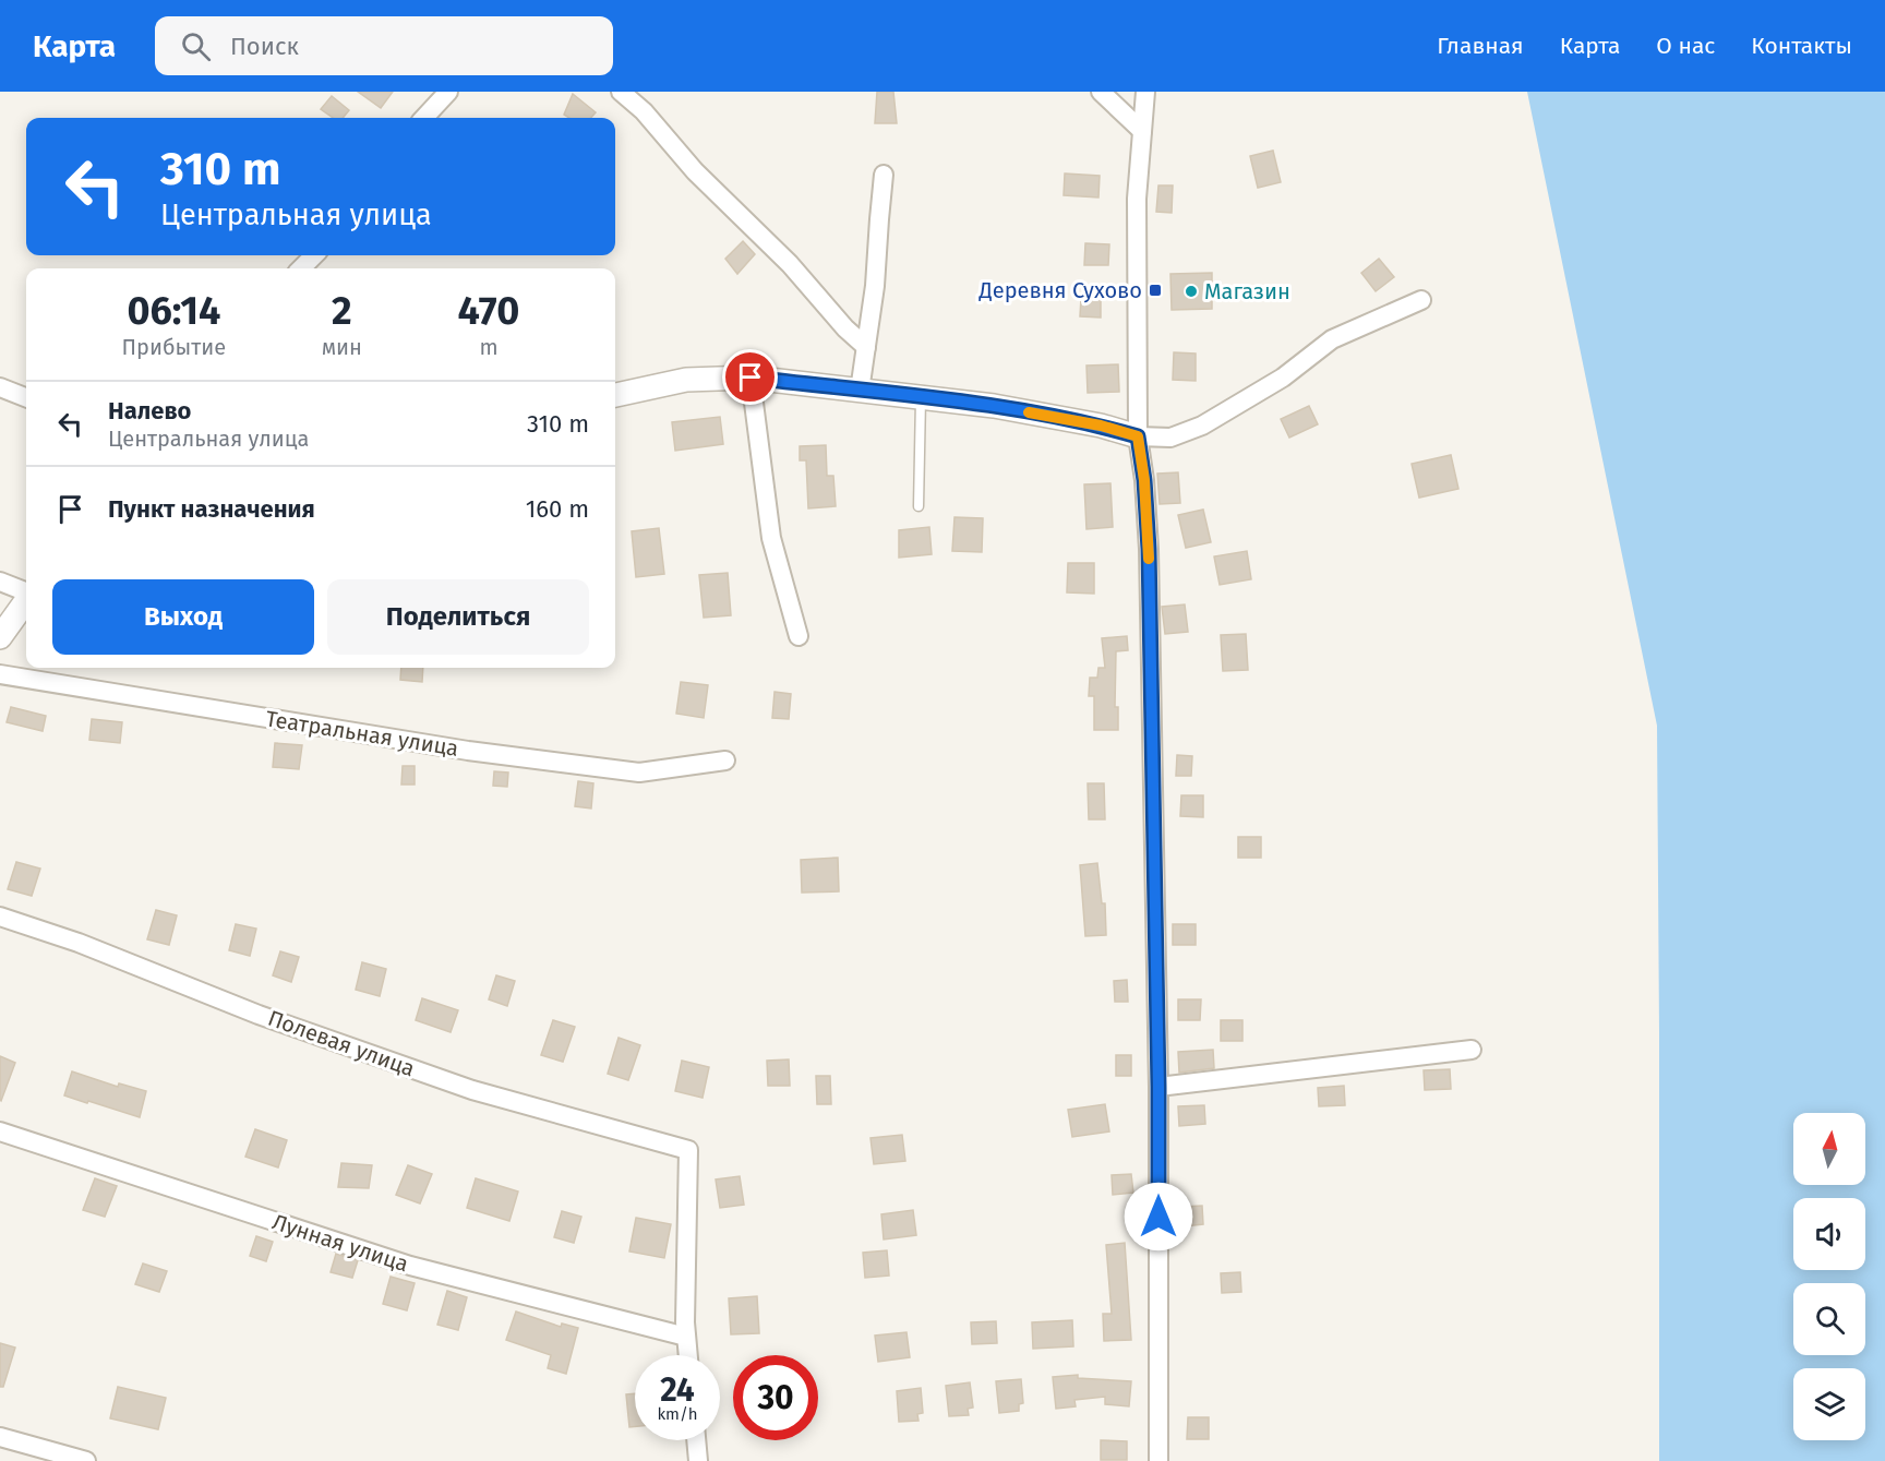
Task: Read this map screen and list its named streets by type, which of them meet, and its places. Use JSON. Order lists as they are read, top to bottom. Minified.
{"streets":{"street":["Театральная улица","Полевая улица","Лунная улица"]},"crossings":[["Полевая улица","Лунная улица"]],"places":{"transit":["Деревня Сухово"],"other":["Магазин"]},"north":"top","page":{"header":"Карта","search":"Поиск","nav":["Главная","Карта","О нас","Контакты"],"turn":["310 m","Центральная улица"],"eta":["06:14","Прибытие","2","мин","470","m"],"list":[{"name":"Налево","note":"Центральная улица","value":"310 m"},{"name":"Пункт назначения","value":"160 m"}],"buttons":["Выход","Поделиться"],"speed":"24 km/h","limit":"30"}}
